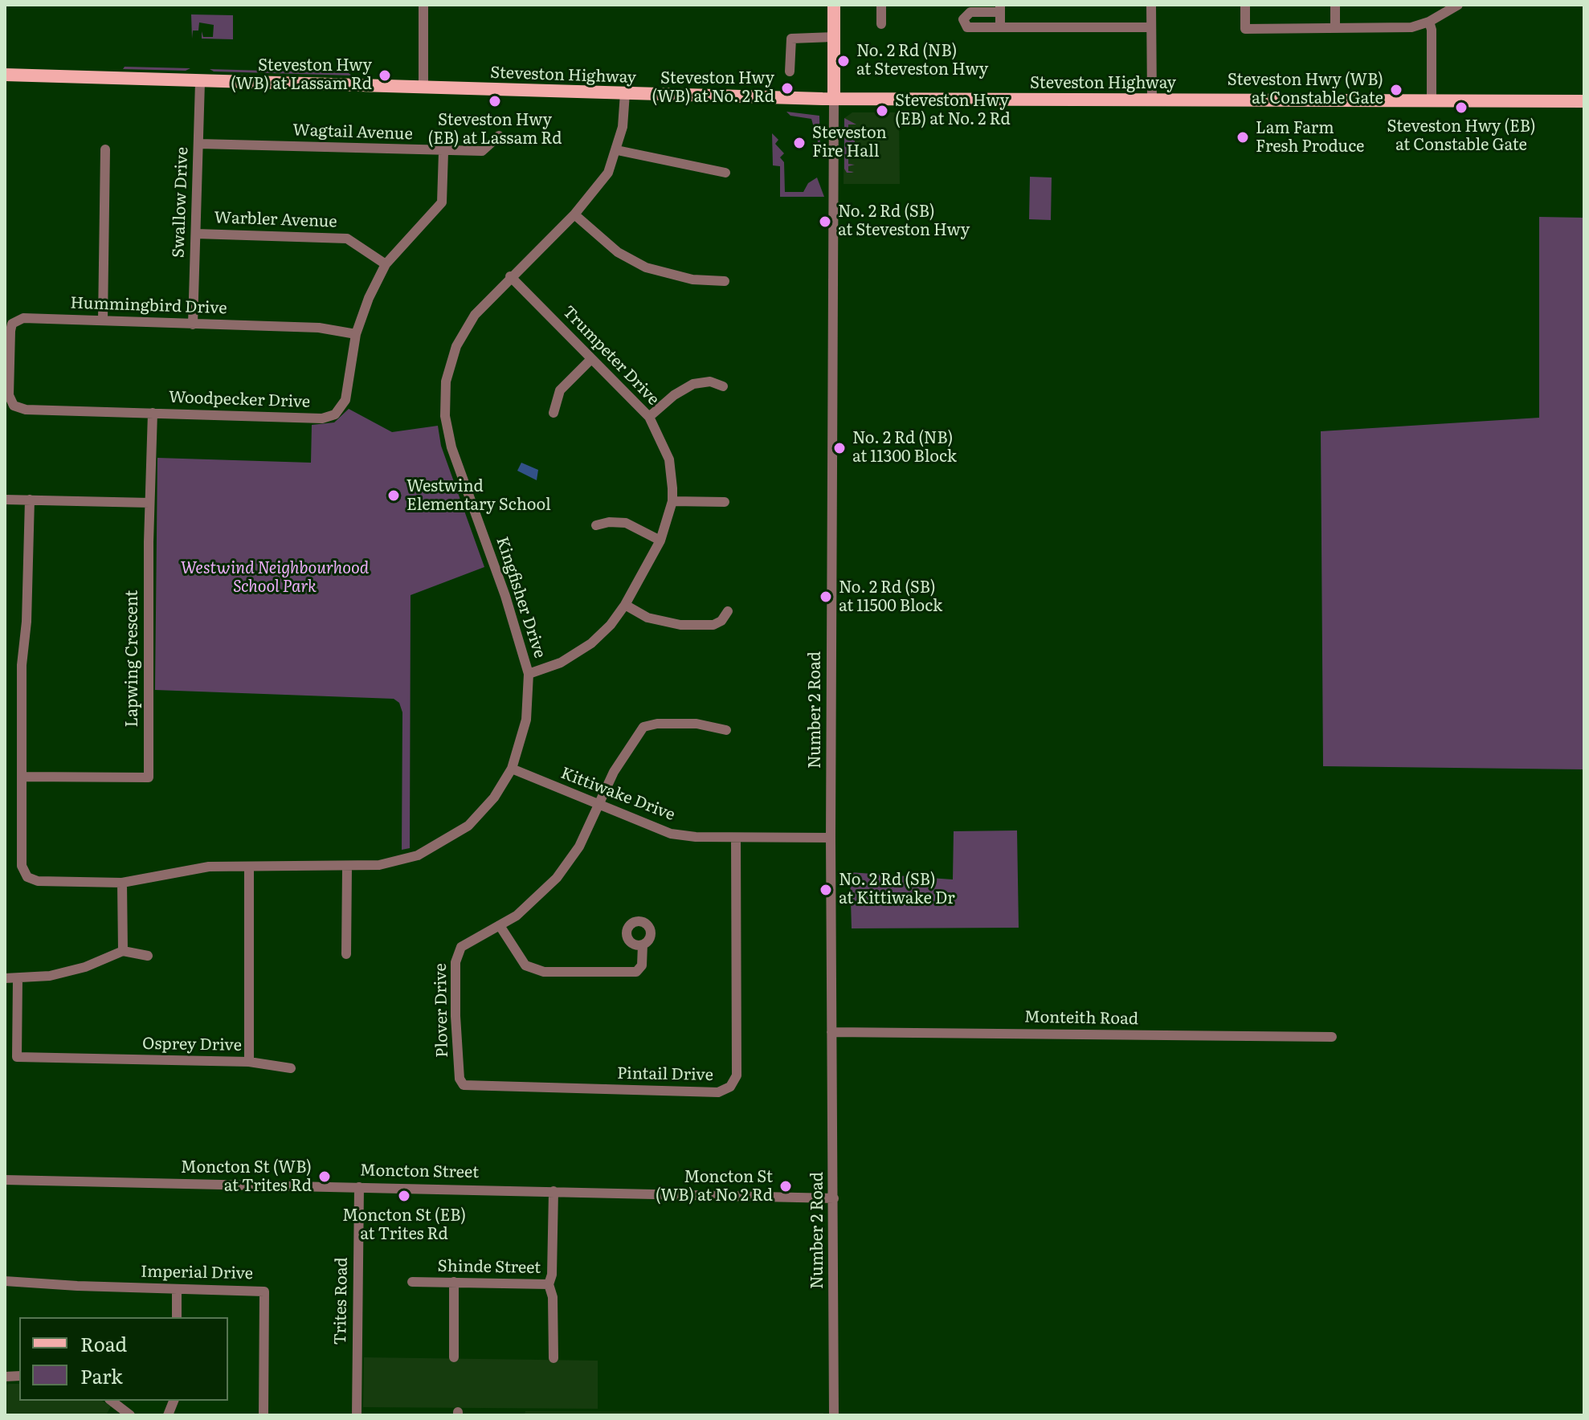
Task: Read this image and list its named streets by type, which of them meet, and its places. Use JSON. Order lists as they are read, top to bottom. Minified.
{"streets":{"main road":["Steveston Highway","Number 2 Road"],"street":["Wagtail Avenue","Swallow Drive","Warbler Avenue","Hummingbird Drive","Trumpeter Drive","Woodpecker Drive","Kingfisher Drive","Lapwing Crescent","Kittiwake Drive","Plover Drive","Monteith Road","Osprey Drive","Pintail Drive","Moncton Street","Shinde Street","Imperial Drive","Trites Road"]},"crossings":[["Steveston Highway","Swallow Drive"],["Steveston Highway","Kingfisher Drive"],["Steveston Highway","Number 2 Road"],["Wagtail Avenue","Swallow Drive"],["Wagtail Avenue","Woodpecker Drive"],["Swallow Drive","Warbler Avenue"],["Swallow Drive","Hummingbird Drive"],["Warbler Avenue","Woodpecker Drive"],["Hummingbird Drive","Woodpecker Drive"],["Trumpeter Drive","Kingfisher Drive"],["Woodpecker Drive","Lapwing Crescent"],["Kingfisher Drive","Lapwing Crescent"],["Kingfisher Drive","Kittiwake Drive"],["Kingfisher Drive","Osprey Drive"],["Number 2 Road","Kittiwake Drive"],["Number 2 Road","Monteith Road"],["Number 2 Road","Moncton Street"],["Kittiwake Drive","Plover Drive"],["Kittiwake Drive","Pintail Drive"],["Plover Drive","Pintail Drive"],["Moncton Street","Shinde Street"],["Moncton Street","Trites Road"]],"parks":["Westwind Neighbourhood School Park"],"places":["No. 2 Rd (NB) at Steveston Hwy","Steveston Hwy (WB) at Lassam Rd","Steveston Hwy (WB) at No. 2 Rd","Steveston Hwy (WB) at Constable Gate","Steveston Hwy (EB) at Lassam Rd","Steveston Hwy (EB) at Constable Gate","Steveston Hwy (EB) at No. 2 Rd","Lam Farm Fresh Produce","Steveston Fire Hall","No. 2 Rd (SB) at Steveston Hwy","No. 2 Rd (NB) at 11300 Block","Westwind Elementary School","No. 2 Rd (SB) at 11500 Block","No. 2 Rd (SB) at Kittiwake Dr","Moncton St (WB) at Trites Rd","Moncton St (WB) at No 2 Rd","Moncton St (EB) at Trites Rd"],"legend":["Road","Park"]}
